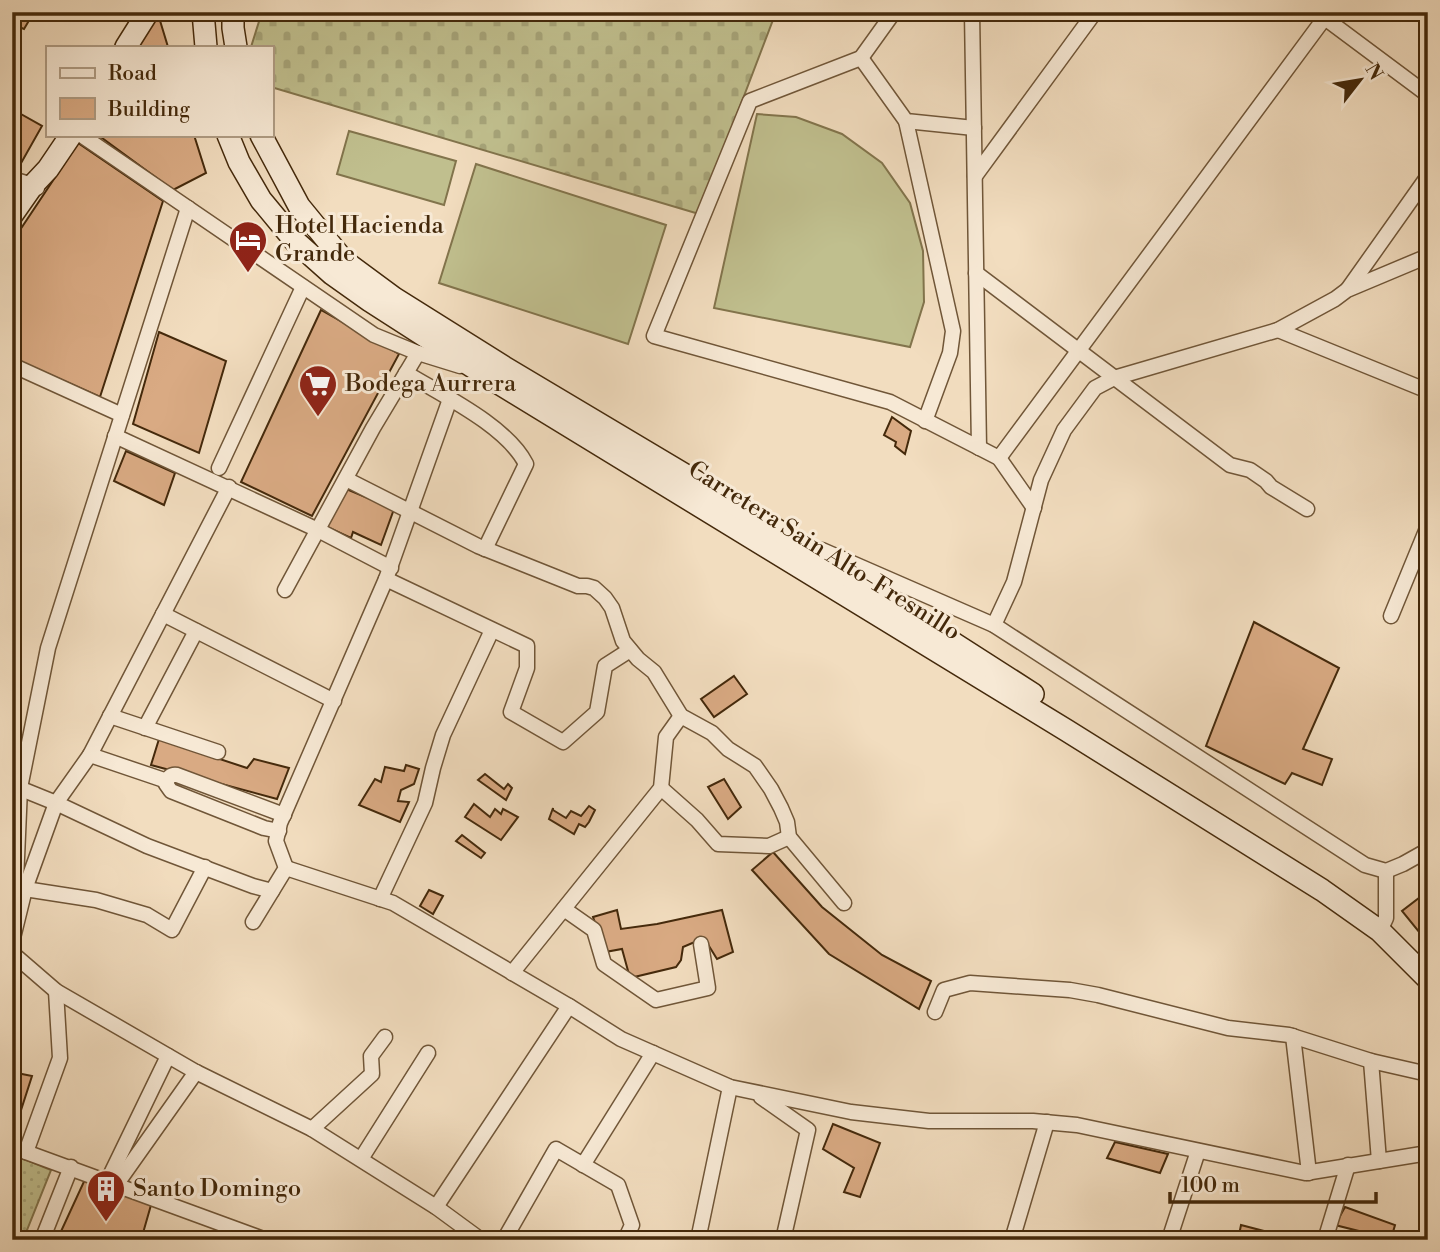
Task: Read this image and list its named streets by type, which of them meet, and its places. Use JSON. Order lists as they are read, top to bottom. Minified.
{"streets":{"main road":["Carretera Sain Alto-Fresnillo"]},"places":{"hotel":["Hotel Hacienda Grande"],"supermarket":["Bodega Aurrera"],"building":["Santo Domingo"]},"legend":["Road","Building"],"scale_bar":"100 m","north":"top right"}
